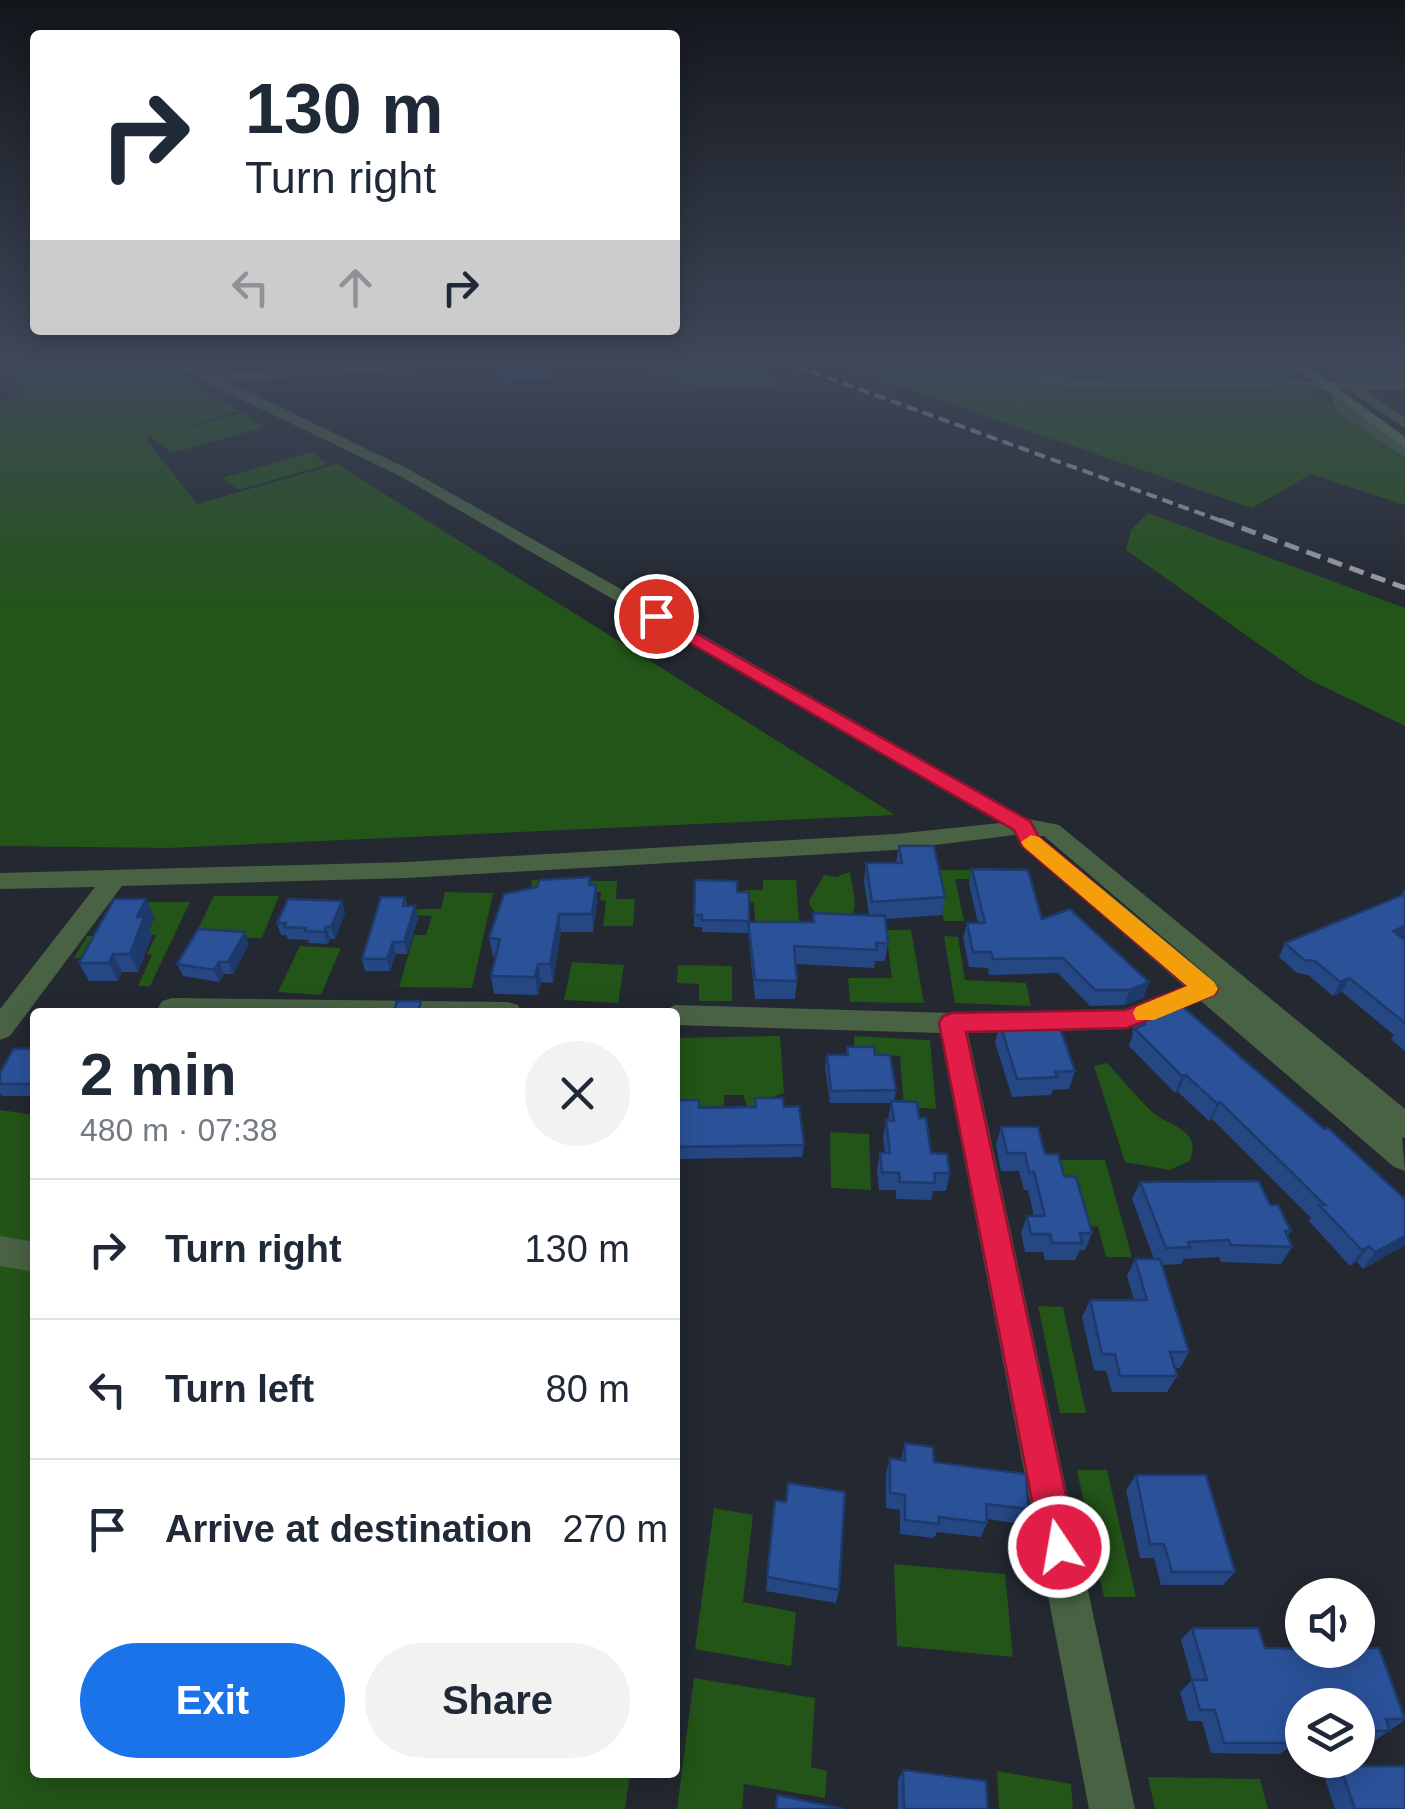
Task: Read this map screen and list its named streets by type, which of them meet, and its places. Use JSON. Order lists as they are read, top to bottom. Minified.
{"page":{"turn":["130 m","Turn right"],"heading":["2 min","480 m · 07:38"],"list":[{"name":"Turn right","value":"130 m"},{"name":"Turn left","value":"80 m"},{"name":"Arrive at destination","value":"270 m"}],"buttons":["Exit","Share"]}}
